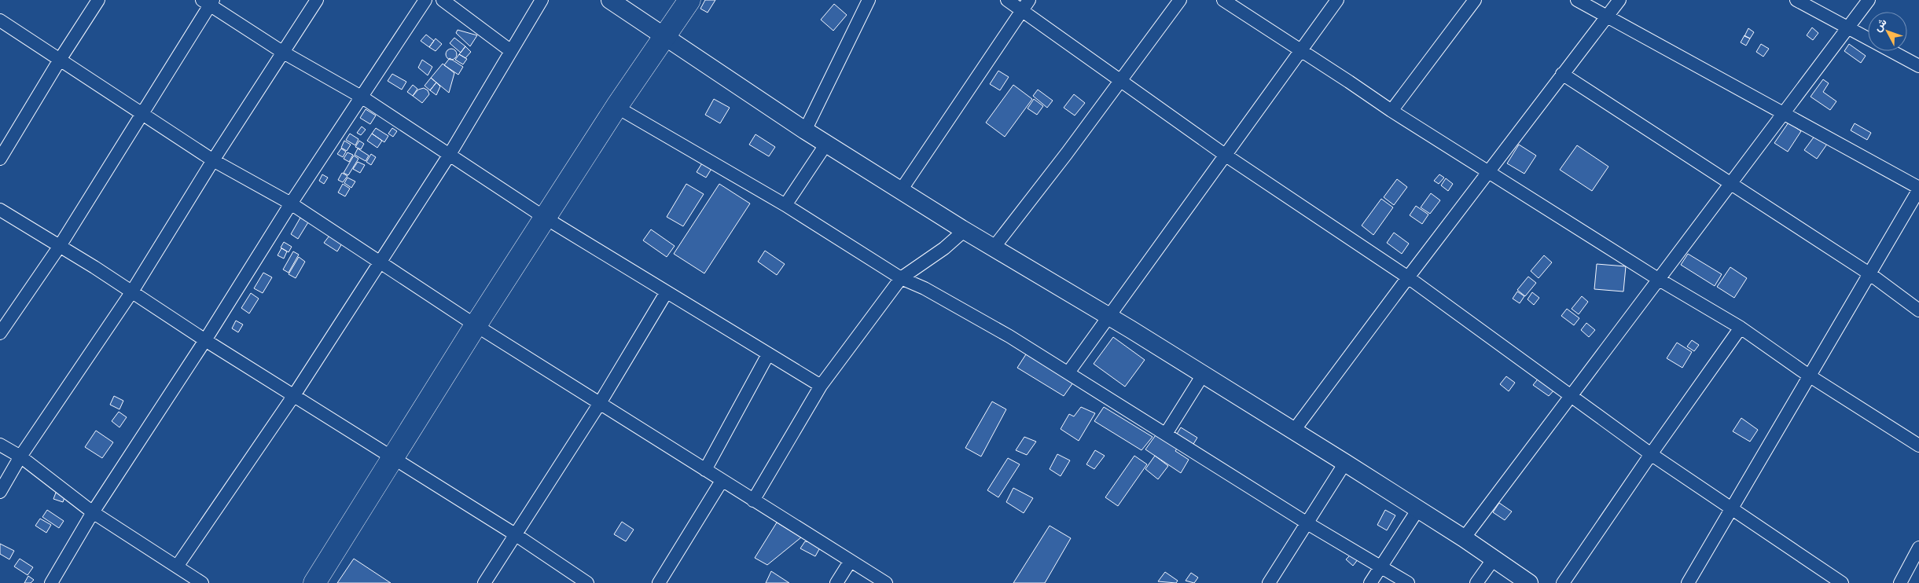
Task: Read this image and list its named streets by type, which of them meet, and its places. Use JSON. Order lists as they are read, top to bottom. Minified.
{"north":"top left"}
